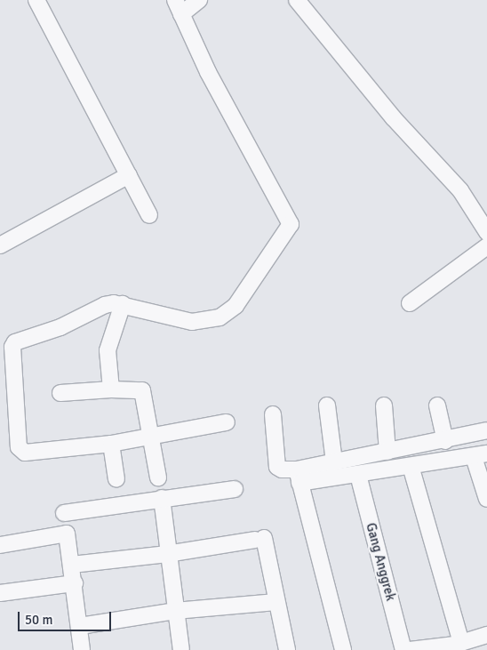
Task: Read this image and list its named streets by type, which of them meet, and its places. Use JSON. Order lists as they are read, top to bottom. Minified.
{"streets":{"street":["Gang Anggrek"]},"scale_bar":"50 m"}
